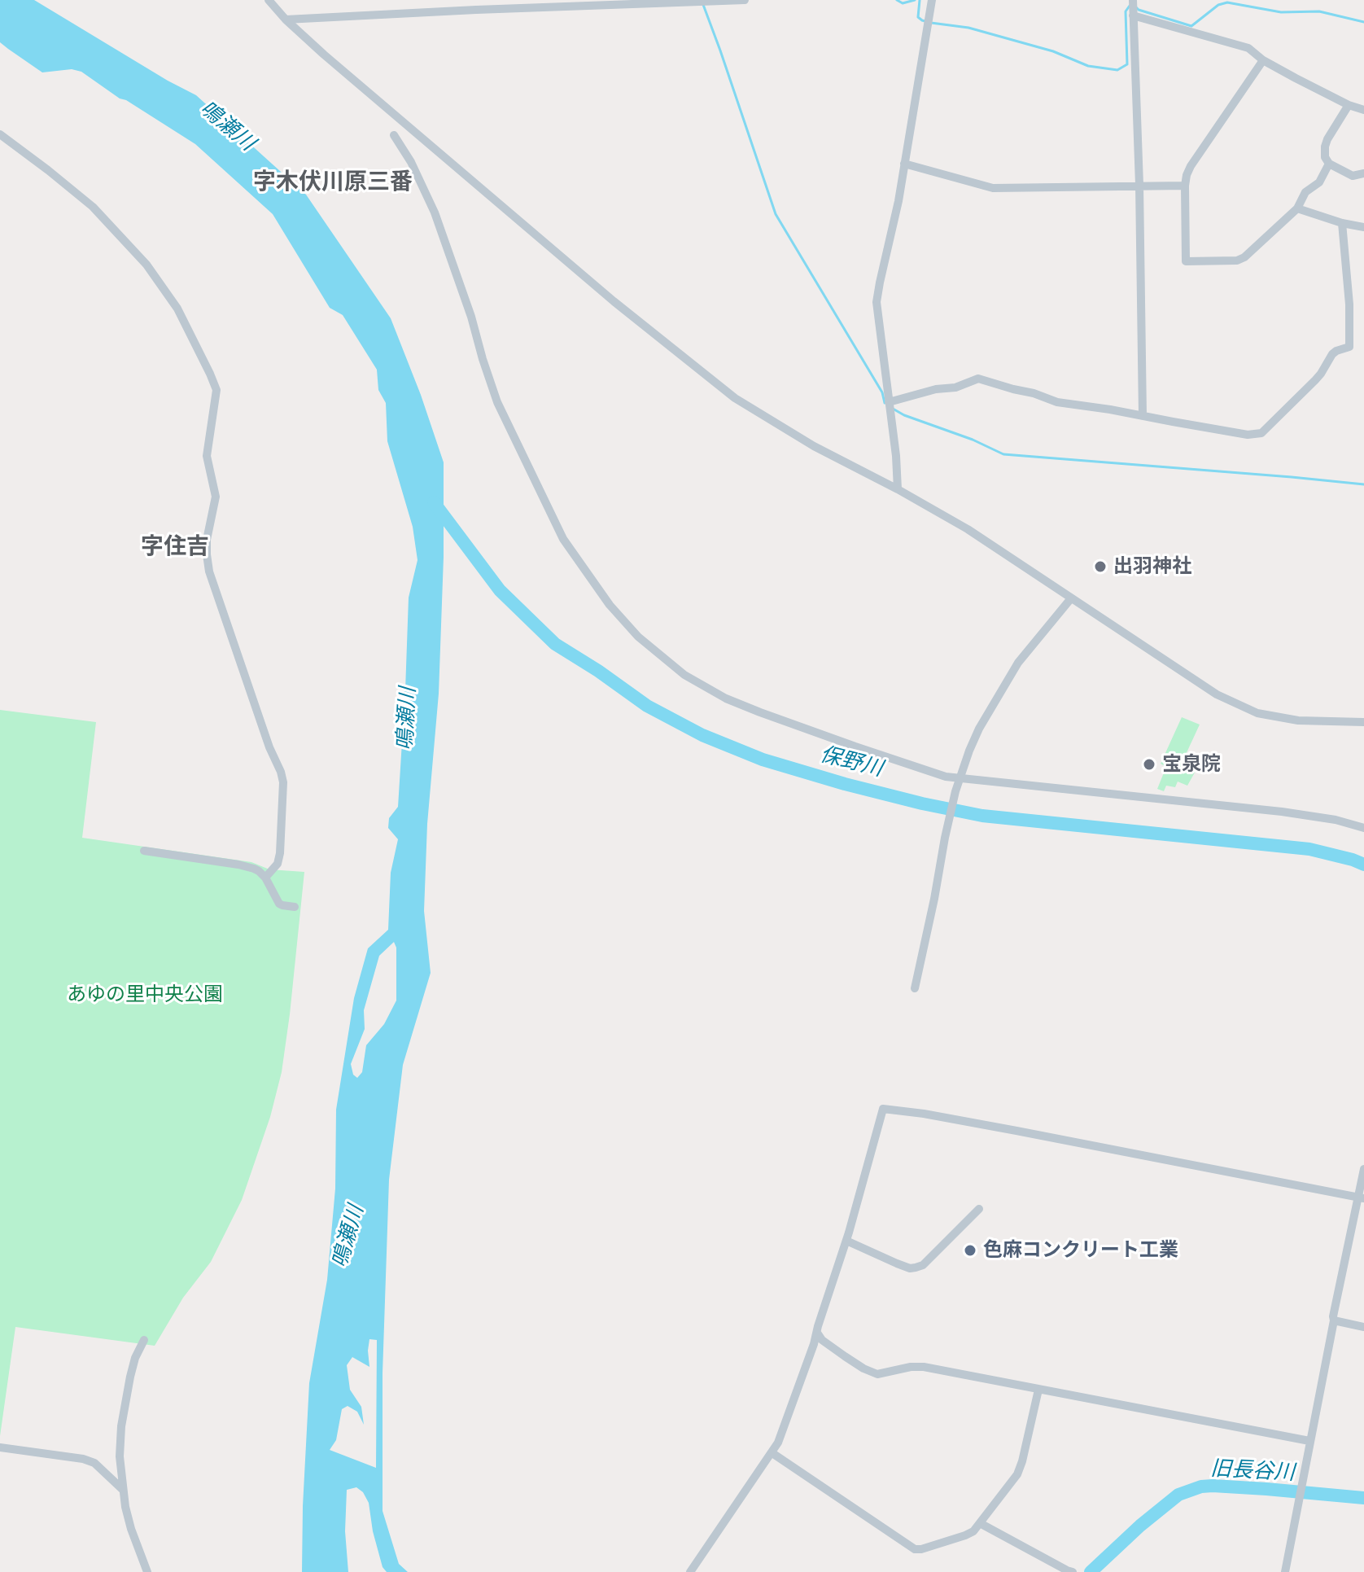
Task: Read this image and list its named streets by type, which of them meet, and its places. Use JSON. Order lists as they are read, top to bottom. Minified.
{"districts":["字木伏川原三番","字住吉"],"water":["鳴瀬川","保野川","旧長谷川"],"parks":["あゆの里中央公園"],"places":["出羽神社","宝泉院","色麻コンクリート工業"]}
